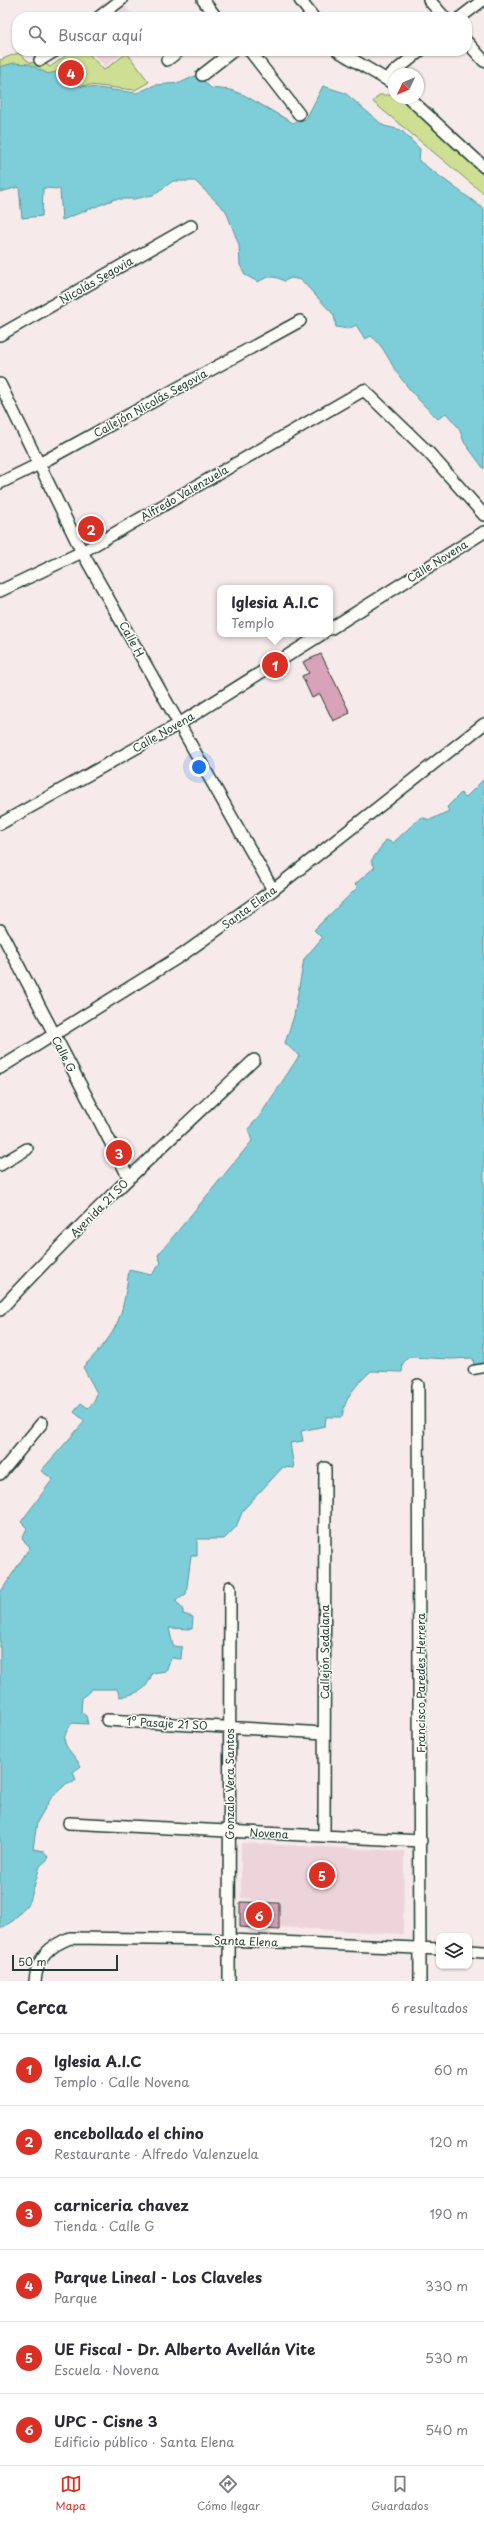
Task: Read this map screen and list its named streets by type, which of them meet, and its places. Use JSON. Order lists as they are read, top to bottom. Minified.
{"streets":{"street":["Nicolás Segovia","Callejón Nicolás Segovia","Alfredo Valenzuela","Calle Novena","Calle H","Santa Elena","Calle G","Avenida 21 SO","Callejón Sedalana","Francisco Paredes Herrera","1º Pasaje 21 SO","Gonzalo Vera Santos","Novena"]},"crossings":[["Callejón Nicolás Segovia","Calle H"],["Alfredo Valenzuela","Calle H"],["Calle Novena","Calle H"],["Calle H","Santa Elena"],["Santa Elena","Calle G"],["Santa Elena","Francisco Paredes Herrera"],["Santa Elena","Gonzalo Vera Santos"],["Calle G","Avenida 21 SO"],["Callejón Sedalana","1º Pasaje 21 SO"],["Callejón Sedalana","Novena"],["Francisco Paredes Herrera","Novena"],["1º Pasaje 21 SO","Gonzalo Vera Santos"],["Gonzalo Vera Santos","Novena"]],"scale_bar":"50 m","north":"bottom left","page":{"search":"Buscar aquí","pins":["4","2","1","3","5","6"],"popup":["Iglesia A.I.C","Templo"],"scale":"50 m","heading":["Cerca","6 resultados"],"list":[{"mark":"1","name":"Iglesia A.I.C","note":"Templo · Calle Novena","value":"60 m"},{"mark":"2","name":"encebollado el chino","note":"Restaurante · Alfredo Valenzuela","value":"120 m"},{"mark":"3","name":"carniceria chavez","note":"Tienda · Calle G","value":"190 m"},{"mark":"4","name":"Parque Lineal - Los Claveles","note":"Parque","value":"330 m"},{"mark":"5","name":"UE Fiscal - Dr. Alberto Avellán Vite","note":"Escuela · Novena","value":"530 m"},{"mark":"6","name":"UPC - Cisne 3","note":"Edificio público · Santa Elena","value":"540 m"}],"nav":["Mapa","Cómo llegar","Guardados"]}}
